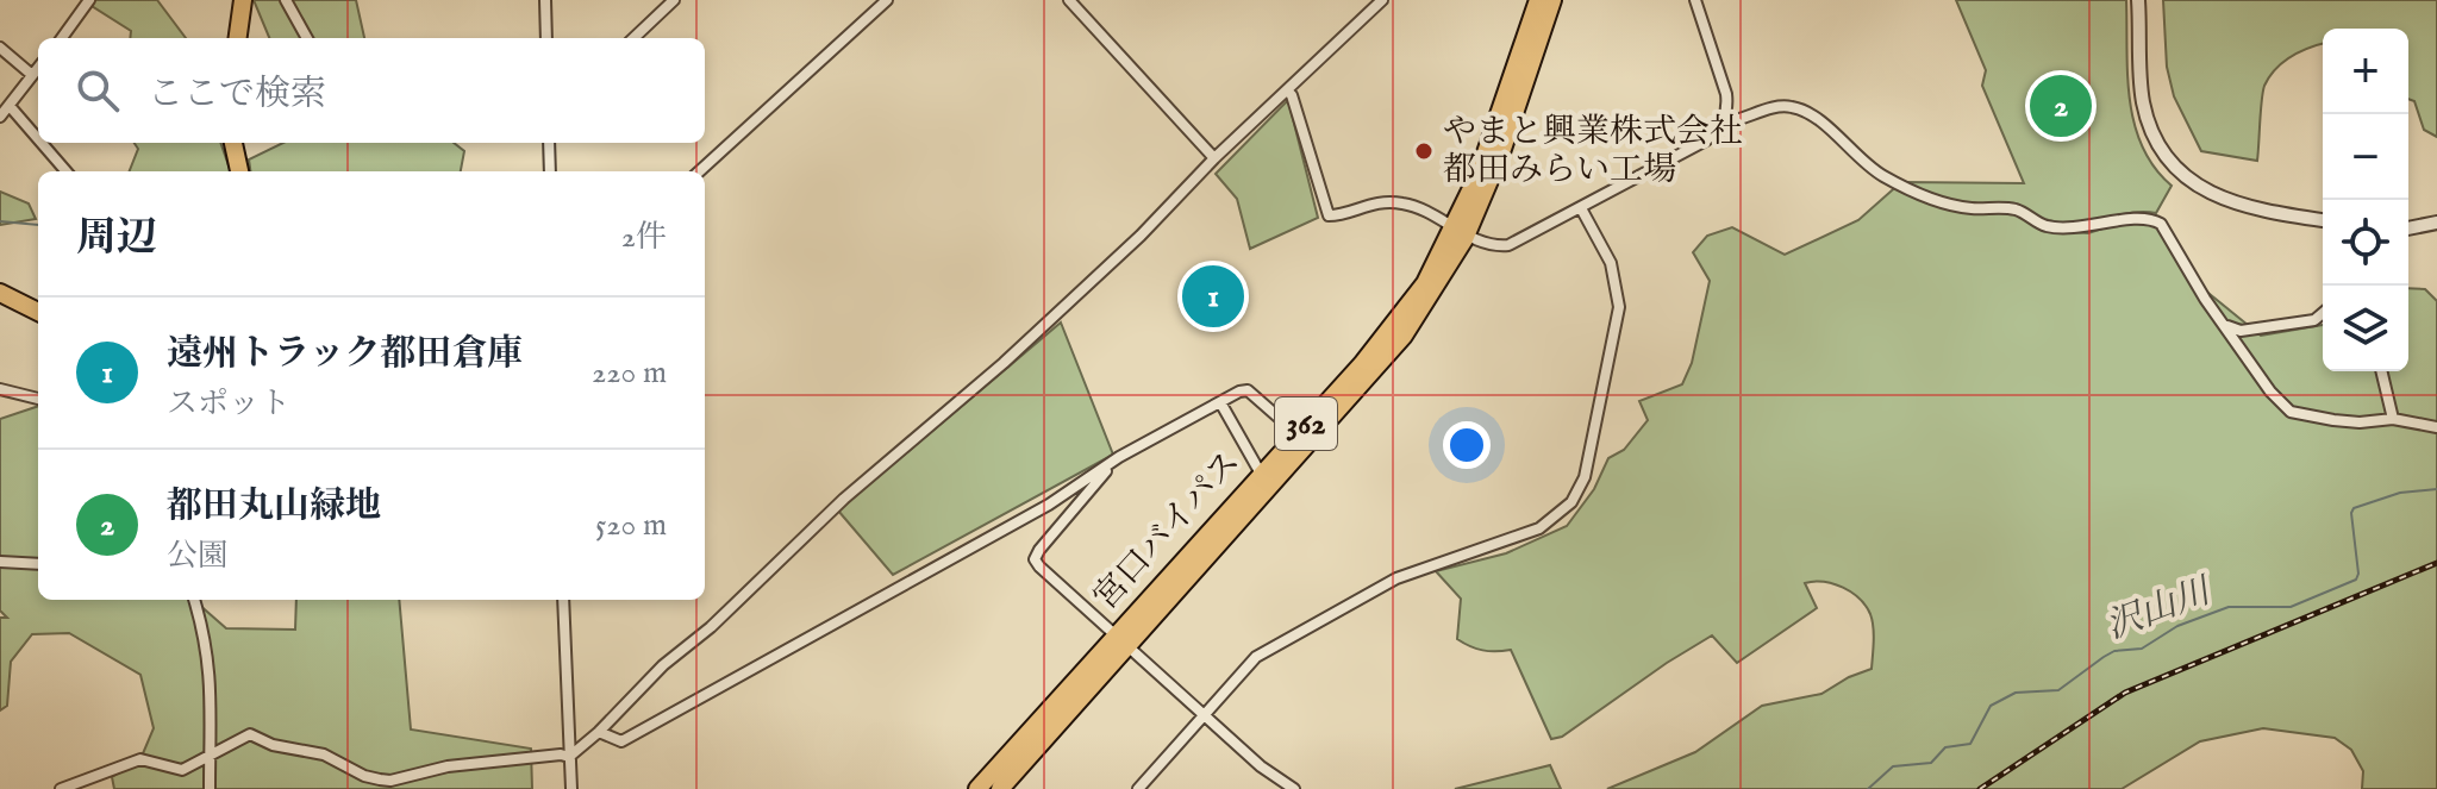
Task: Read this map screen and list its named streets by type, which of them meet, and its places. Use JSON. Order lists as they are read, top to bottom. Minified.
{"streets":{"highway":["362","宮口バイパス"]},"water":["沢山川"],"places":["やまと興業株式会社 都田みらい工場"],"page":{"map_buttons":["+","−"],"search":"ここで検索","pins":["2","1"],"heading":["周辺","2件"],"list":[{"mark":"1","name":"遠州トラック都田倉庫","note":"スポット","value":"220 m"},{"mark":"2","name":"都田丸山緑地","note":"公園","value":"520 m"}]}}
